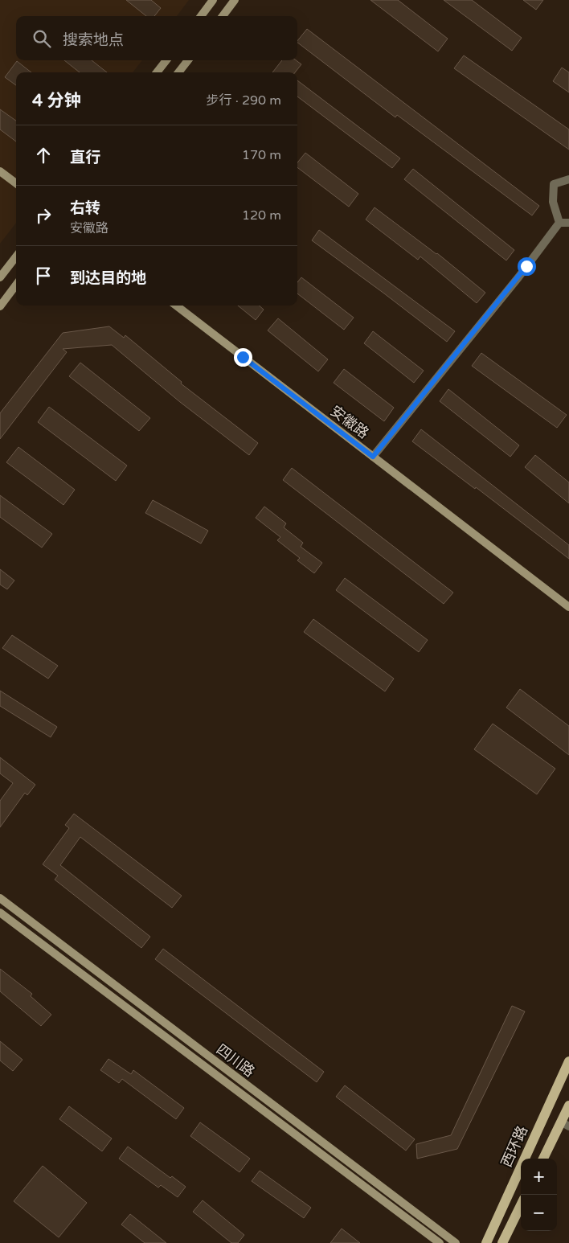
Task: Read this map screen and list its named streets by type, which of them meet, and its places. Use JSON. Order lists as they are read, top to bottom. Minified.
{"streets":{"main road":["西环路"],"street":["安徽路","四川路"]},"page":{"search":"搜索地点","heading":["4 分钟","步行 · 290 m"],"list":[["直行","170 m"],["右转","安徽路","120 m"],"到达目的地"],"map_buttons":["+","−"]}}
